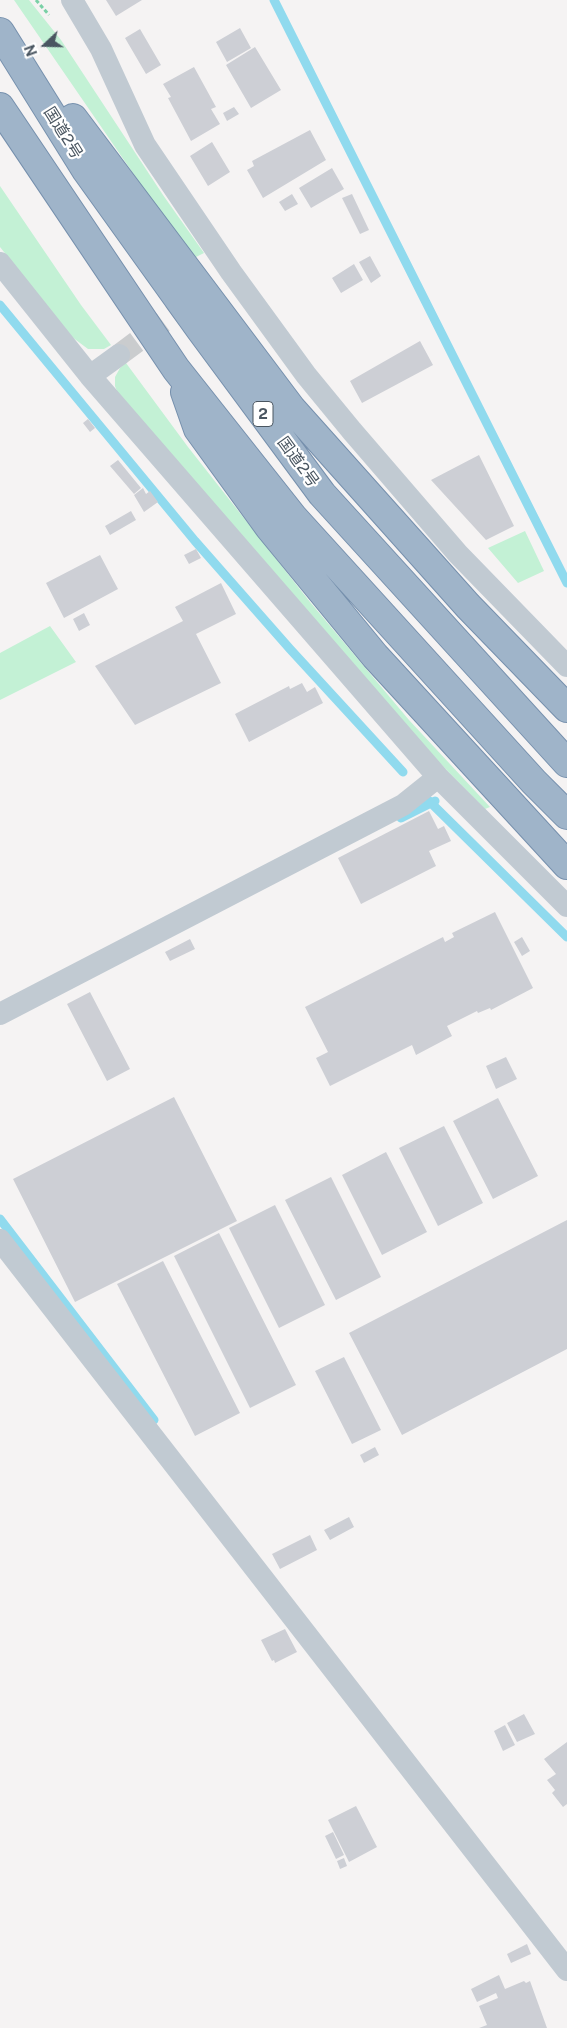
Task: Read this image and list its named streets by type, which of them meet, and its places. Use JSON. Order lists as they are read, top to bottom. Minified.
{"streets":{"highway":["国道2号","2"]},"north":"left"}
